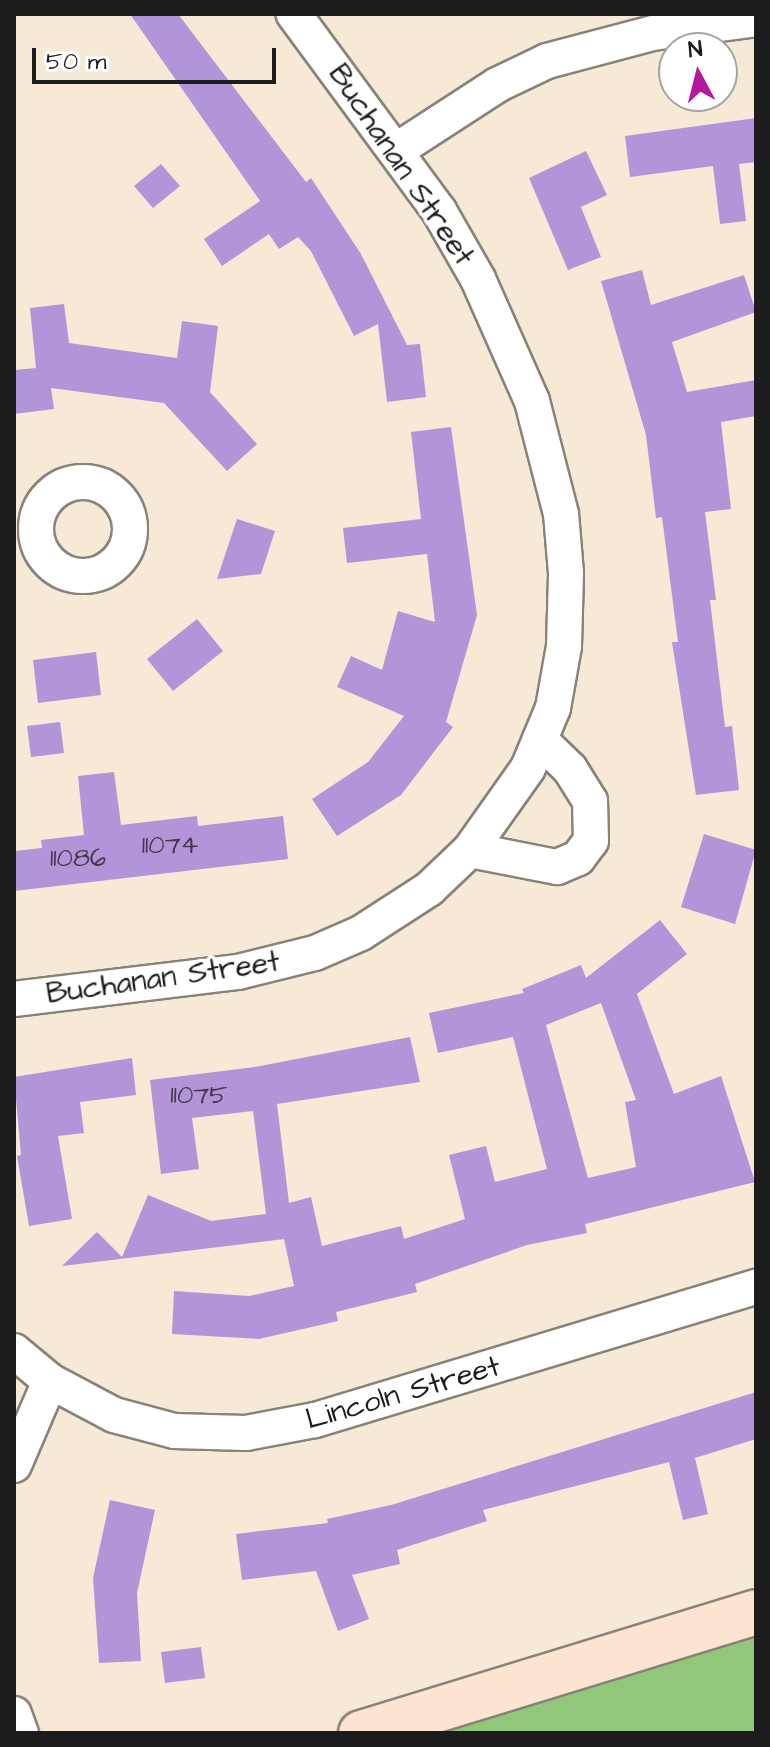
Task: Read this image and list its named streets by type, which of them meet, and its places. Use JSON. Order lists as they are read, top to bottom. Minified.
{"streets":{"street":["Buchanan Street","Lincoln Street"]},"house_numbers":["11074","11086","11075"],"scale_bar":"50 m","north":"top"}
